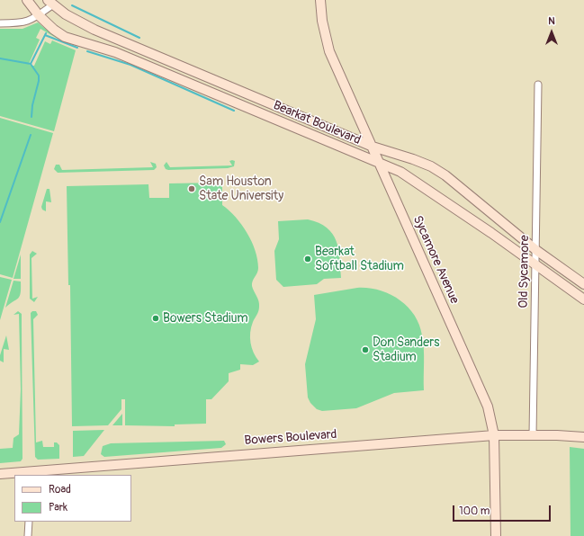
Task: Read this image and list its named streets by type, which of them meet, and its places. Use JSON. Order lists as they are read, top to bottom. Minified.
{"streets":{"street":["Bearkat Boulevard","Sycamore Avenue","Old Sycamore","Bowers Boulevard"]},"crossings":[["Bearkat Boulevard","Sycamore Avenue"],["Bearkat Boulevard","Old Sycamore"],["Sycamore Avenue","Bowers Boulevard"],["Old Sycamore","Bowers Boulevard"]],"places":["Sam Houston State University","Bearkat Softball Stadium","Bowers Stadium","Don Sanders Stadium"],"legend":["Road","Park"],"scale_bar":"100 m","north":"top"}
